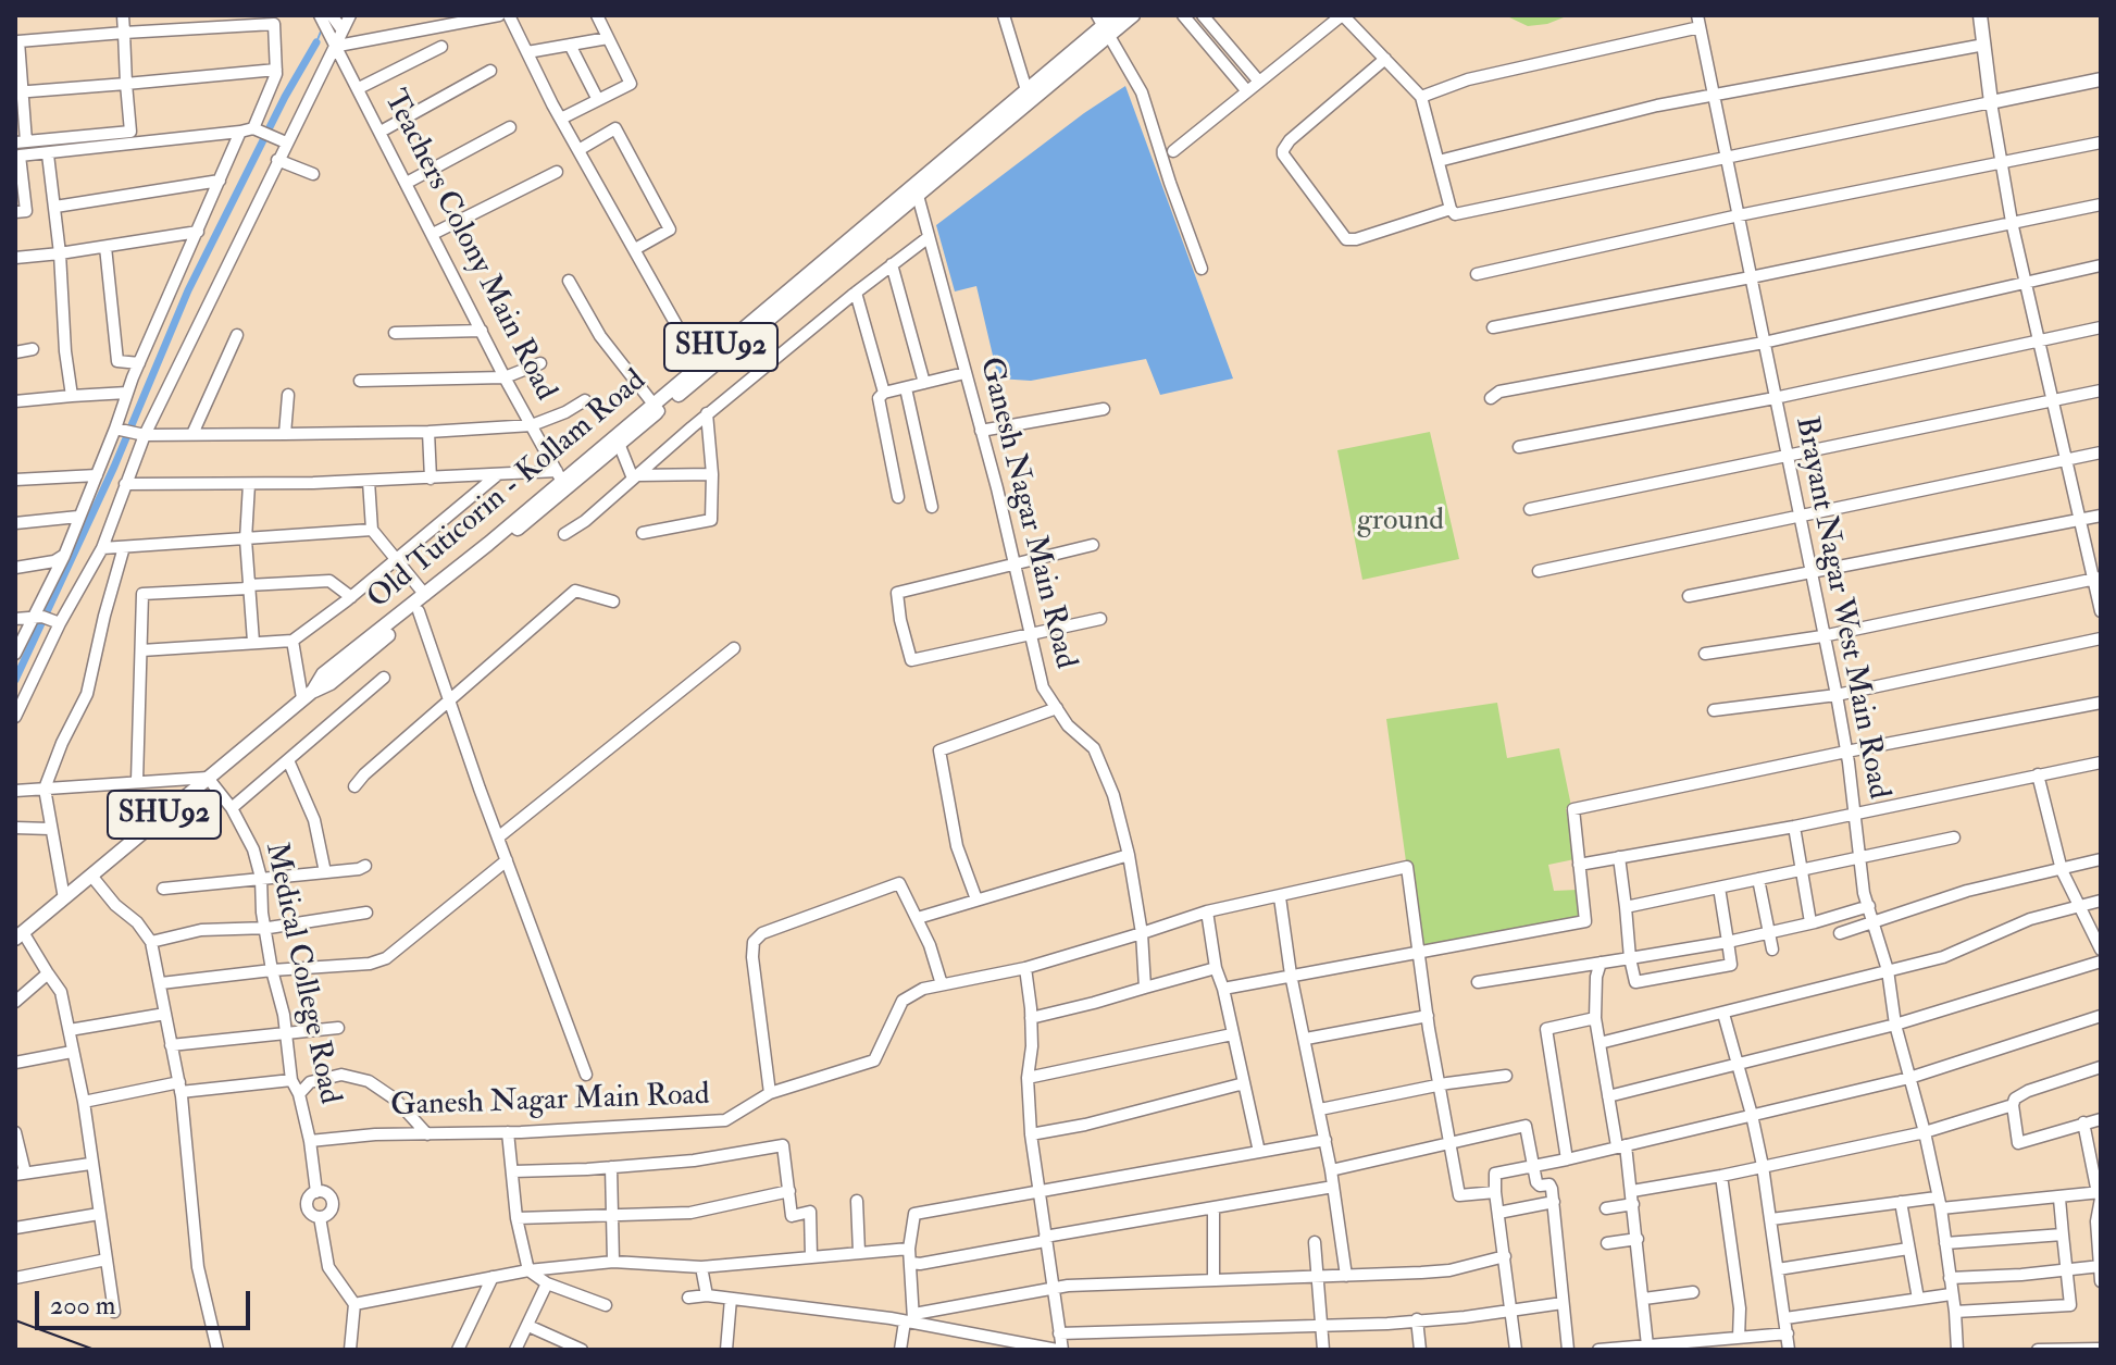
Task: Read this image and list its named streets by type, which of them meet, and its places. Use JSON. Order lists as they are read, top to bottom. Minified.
{"streets":{"main road":["SHU92","Old Tuticorin - Kollam Road"],"street":["Teachers Colony Main Road","Ganesh Nagar Main Road","Brayant Nagar West Main Road","Medical College Road"]},"crossings":[["Teachers Colony Main Road","Old Tuticorin - Kollam Road"],["Old Tuticorin - Kollam Road","Ganesh Nagar Main Road"],["Old Tuticorin - Kollam Road","Medical College Road"],["Ganesh Nagar Main Road","Medical College Road"]],"parks":["ground"],"scale_bar":"200 m"}
